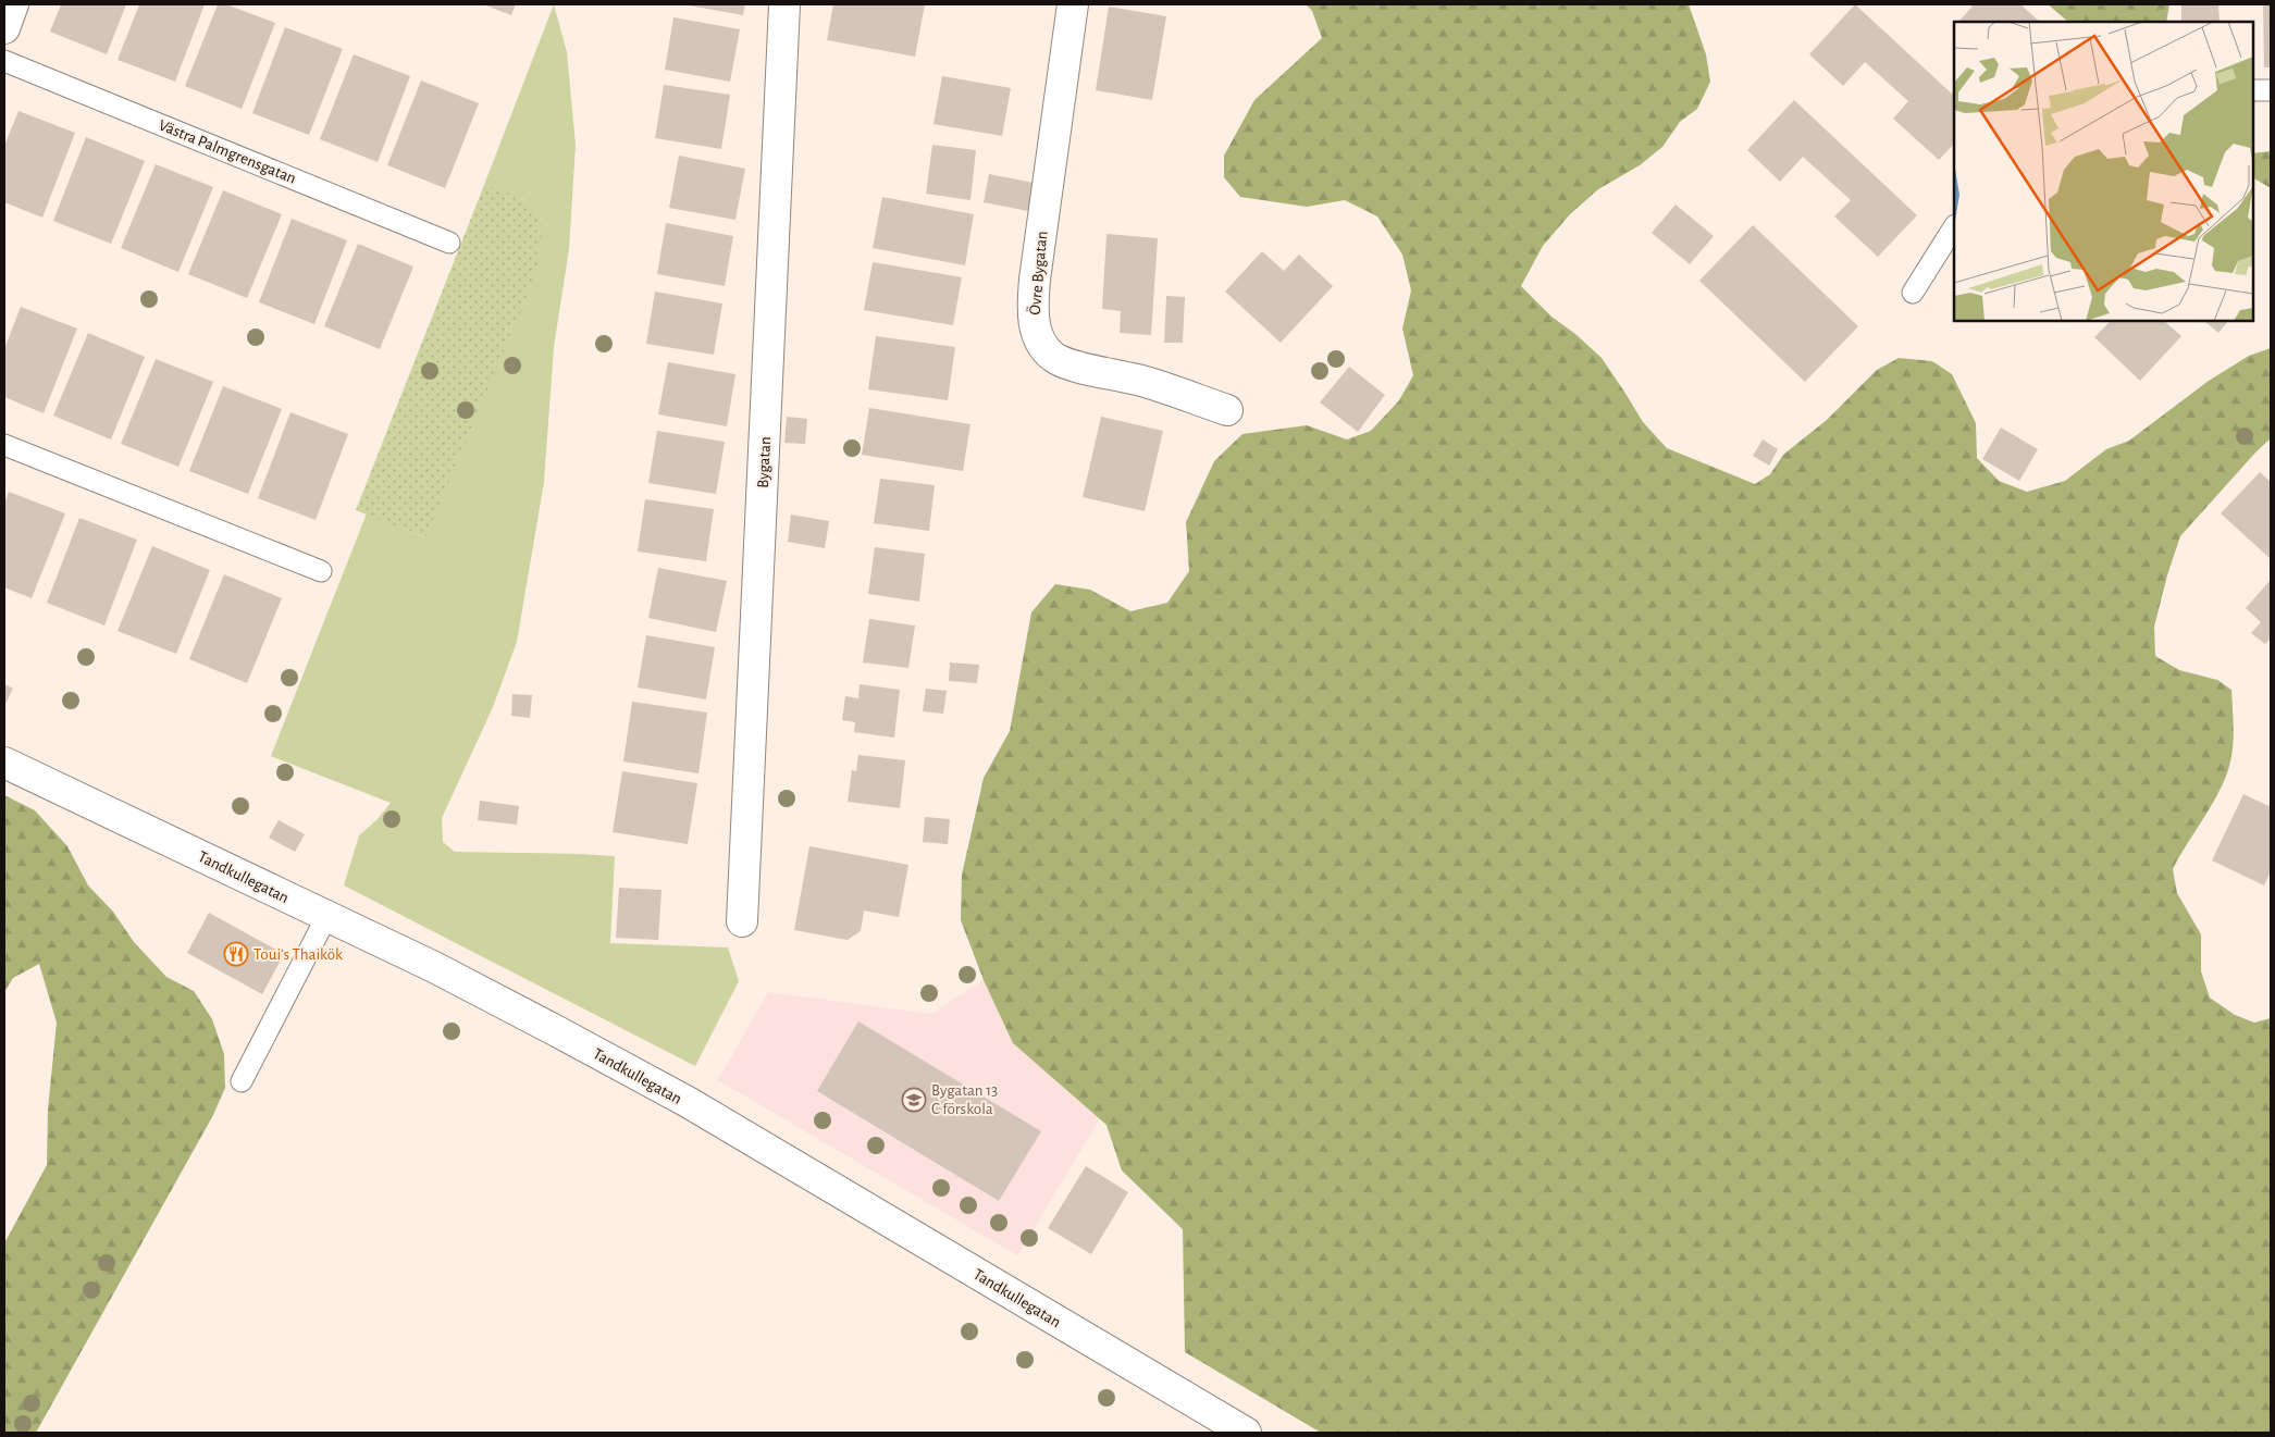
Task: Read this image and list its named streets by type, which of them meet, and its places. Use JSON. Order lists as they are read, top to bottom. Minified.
{"streets":{"street":["Övre Bygatan","Bygatan","Tandkullegatan"],"lane":["Västra Palmgrensgatan"]},"places":{"restaurant":["Toui's Thaikök"],"school or university":["Bygatan 13 C förskola"]}}
